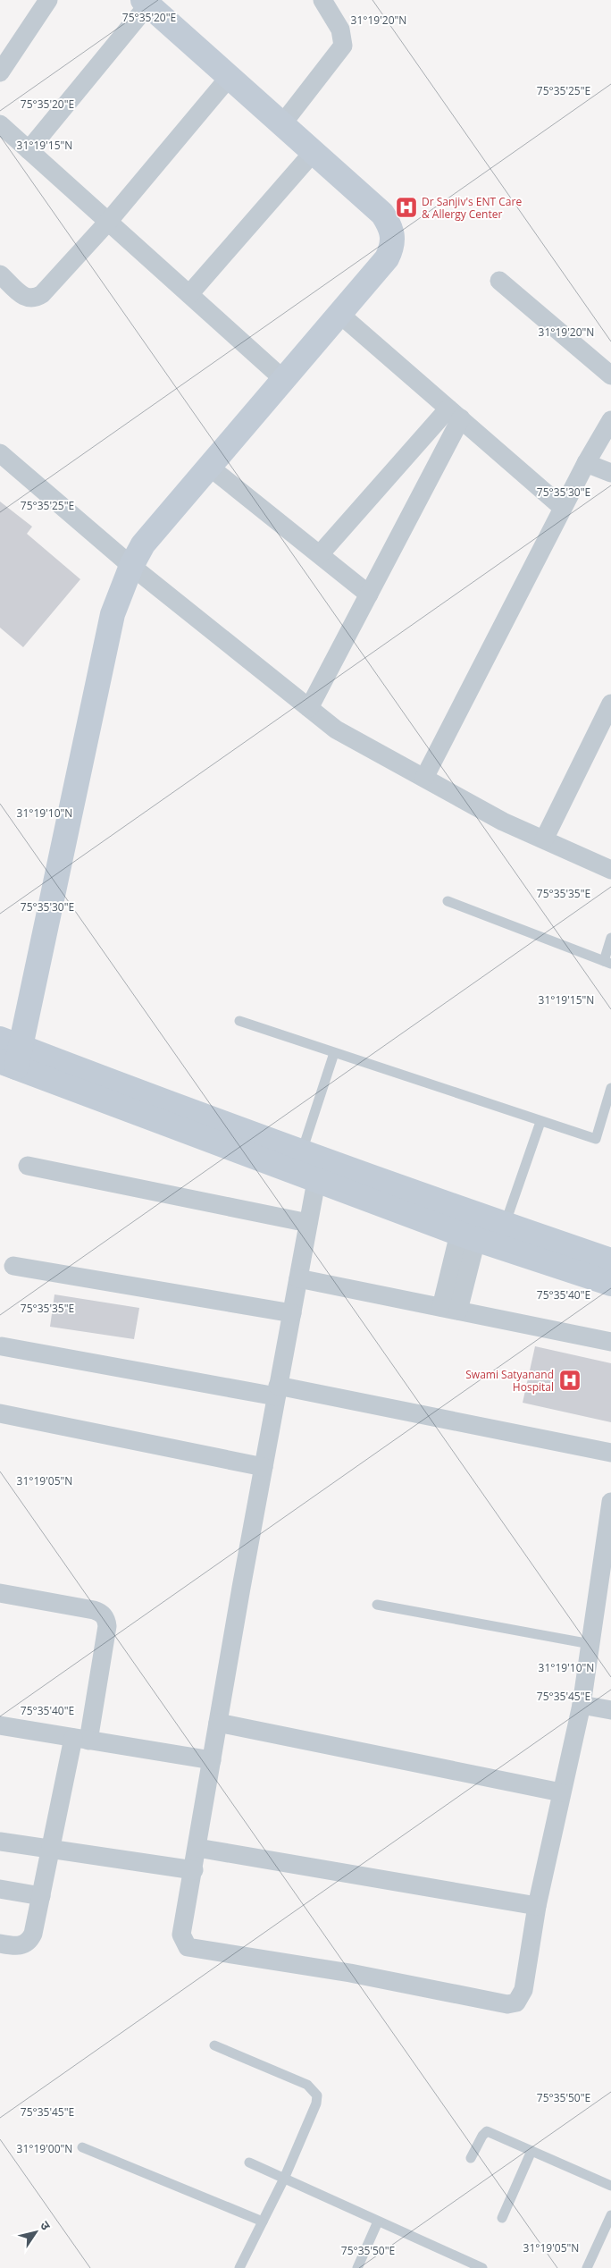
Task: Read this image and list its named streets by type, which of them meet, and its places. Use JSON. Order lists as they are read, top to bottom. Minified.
{"places":{"hospital":["Dr Sanjiv's ENT Care & Allergy Center","Swami Satyanand Hospital"]},"north":"top right","coordinates":["75°35'20\"E","31°19'20\"N","75°35'25\"E","31°19'15\"N","75°35'30\"E","31°19'10\"N","75°35'35\"E","75°35'40\"E","31°19'05\"N","75°35'45\"E","75°35'50\"E","31°19'00\"N"]}
